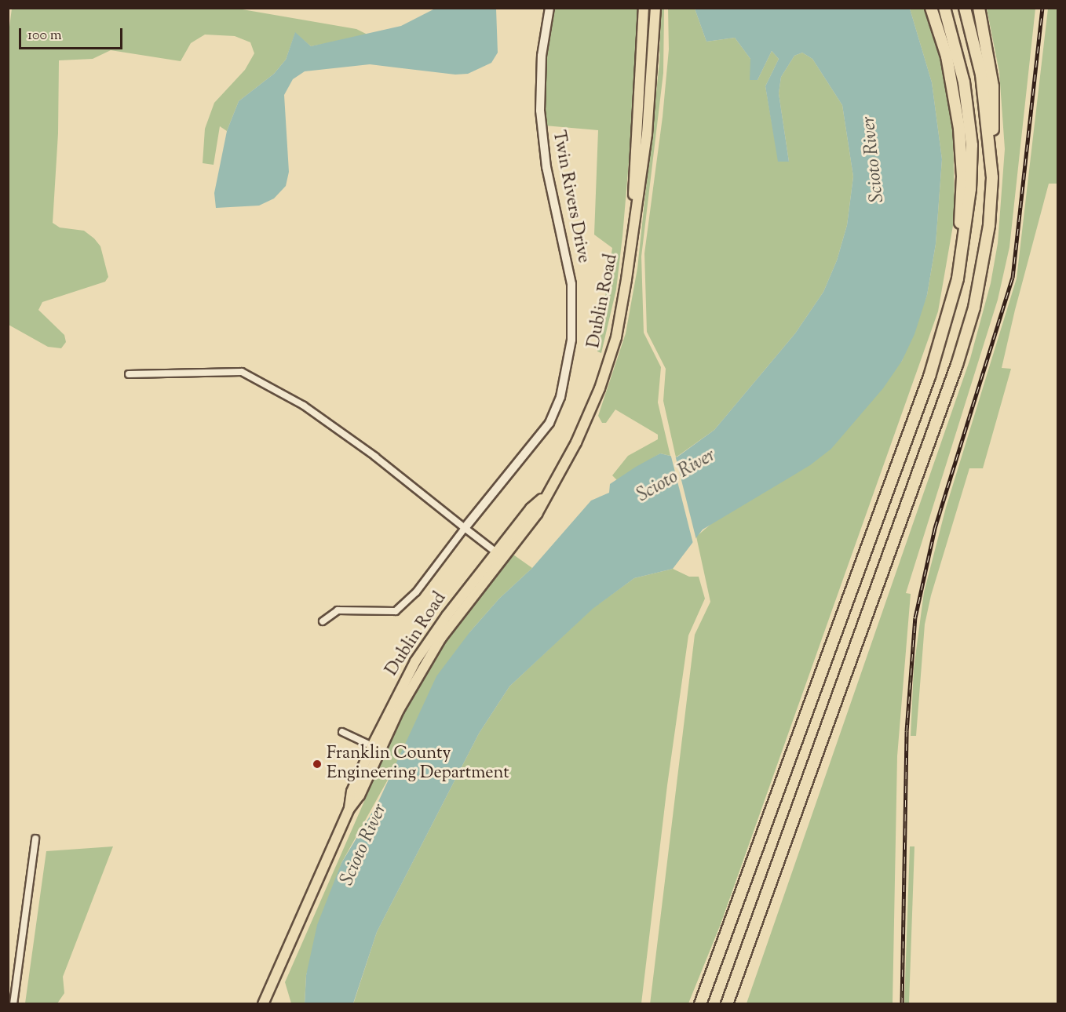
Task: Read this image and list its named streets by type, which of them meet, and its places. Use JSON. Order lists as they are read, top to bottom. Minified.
{"streets":{"main road":["Dublin Road"],"street":["Twin Rivers Drive"]},"water":["Scioto River"],"places":["Franklin County Engineering Department"],"scale_bar":"100 m"}
